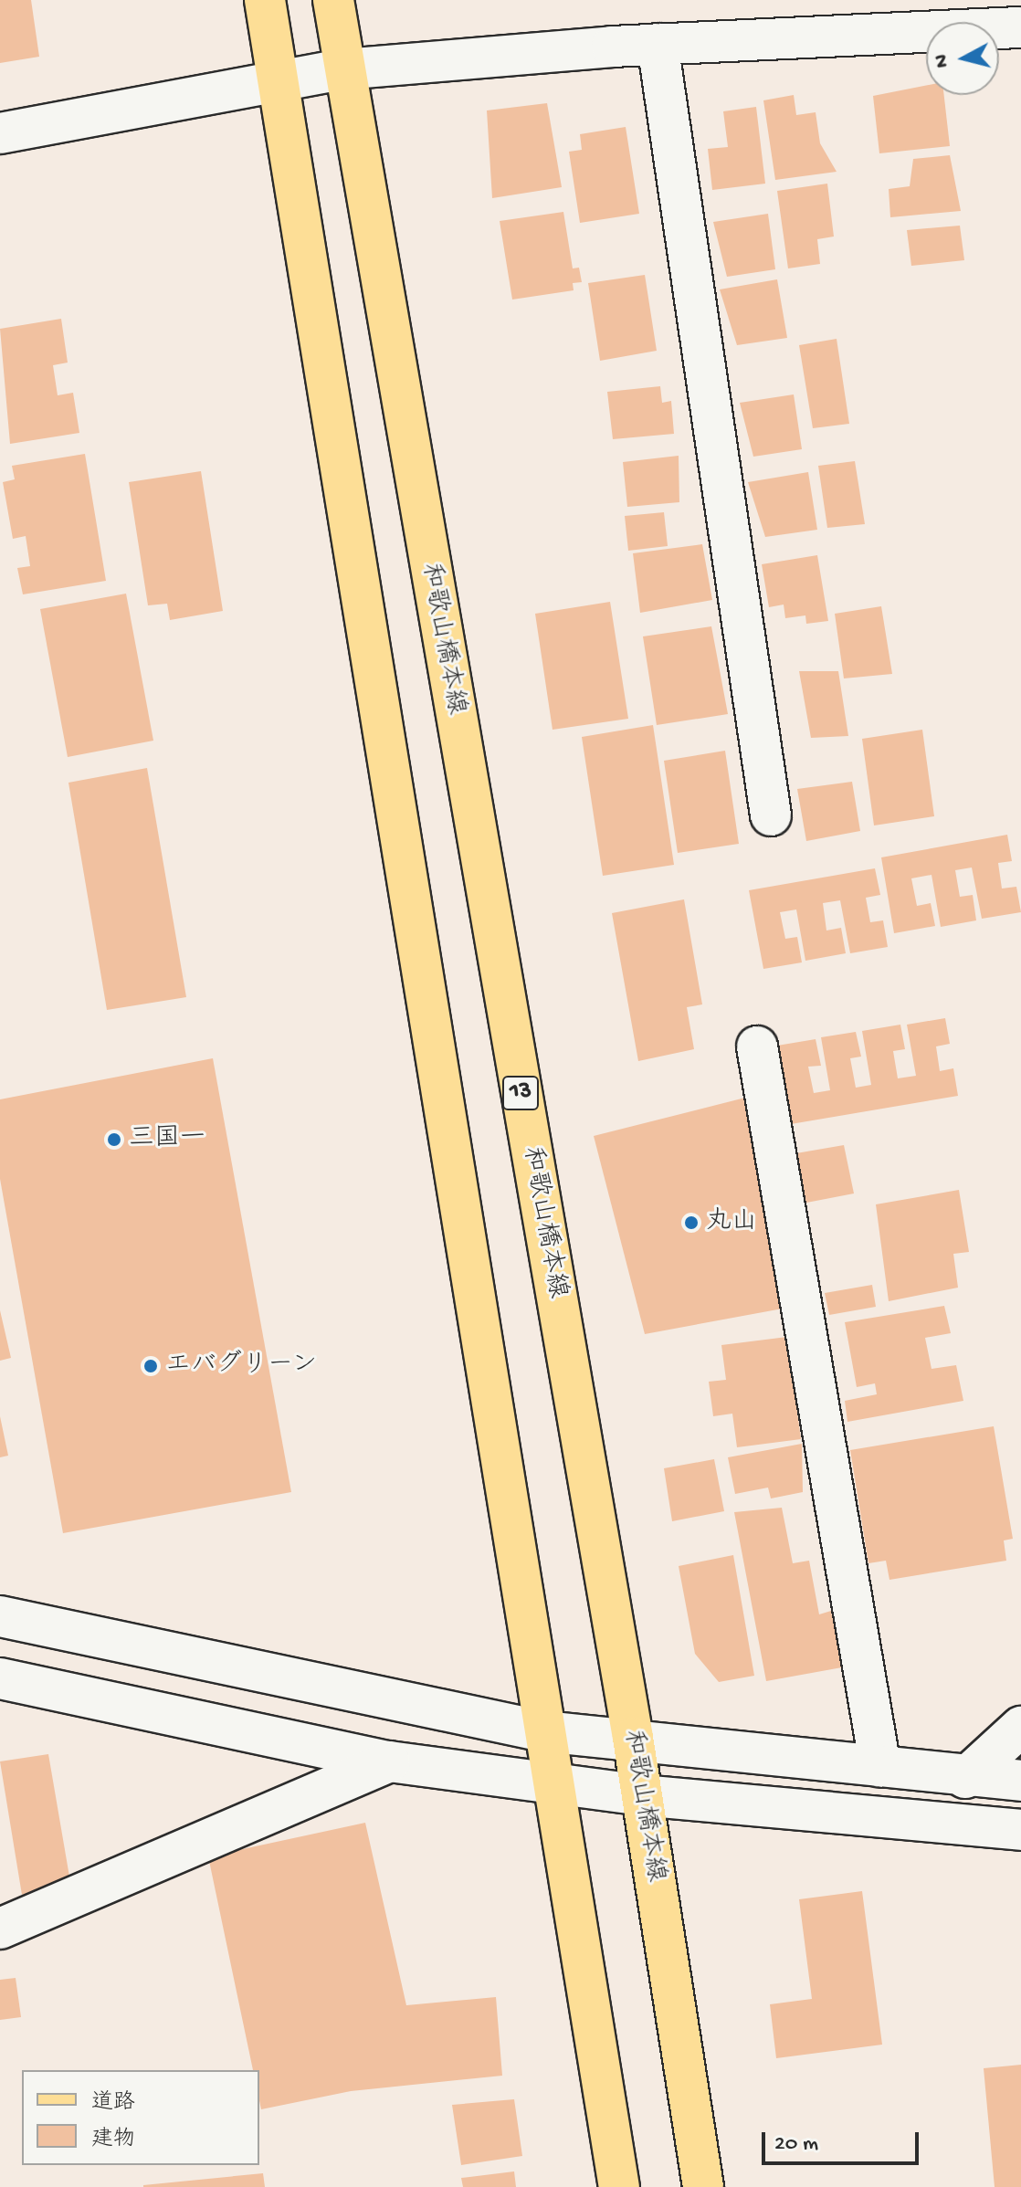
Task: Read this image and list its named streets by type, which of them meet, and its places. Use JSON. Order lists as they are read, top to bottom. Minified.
{"streets":{"main road":["和歌山橋本線","13"]},"places":["三国一","丸山","エバグリーン"],"legend":["道路","建物"],"scale_bar":"20 m","north":"left"}
